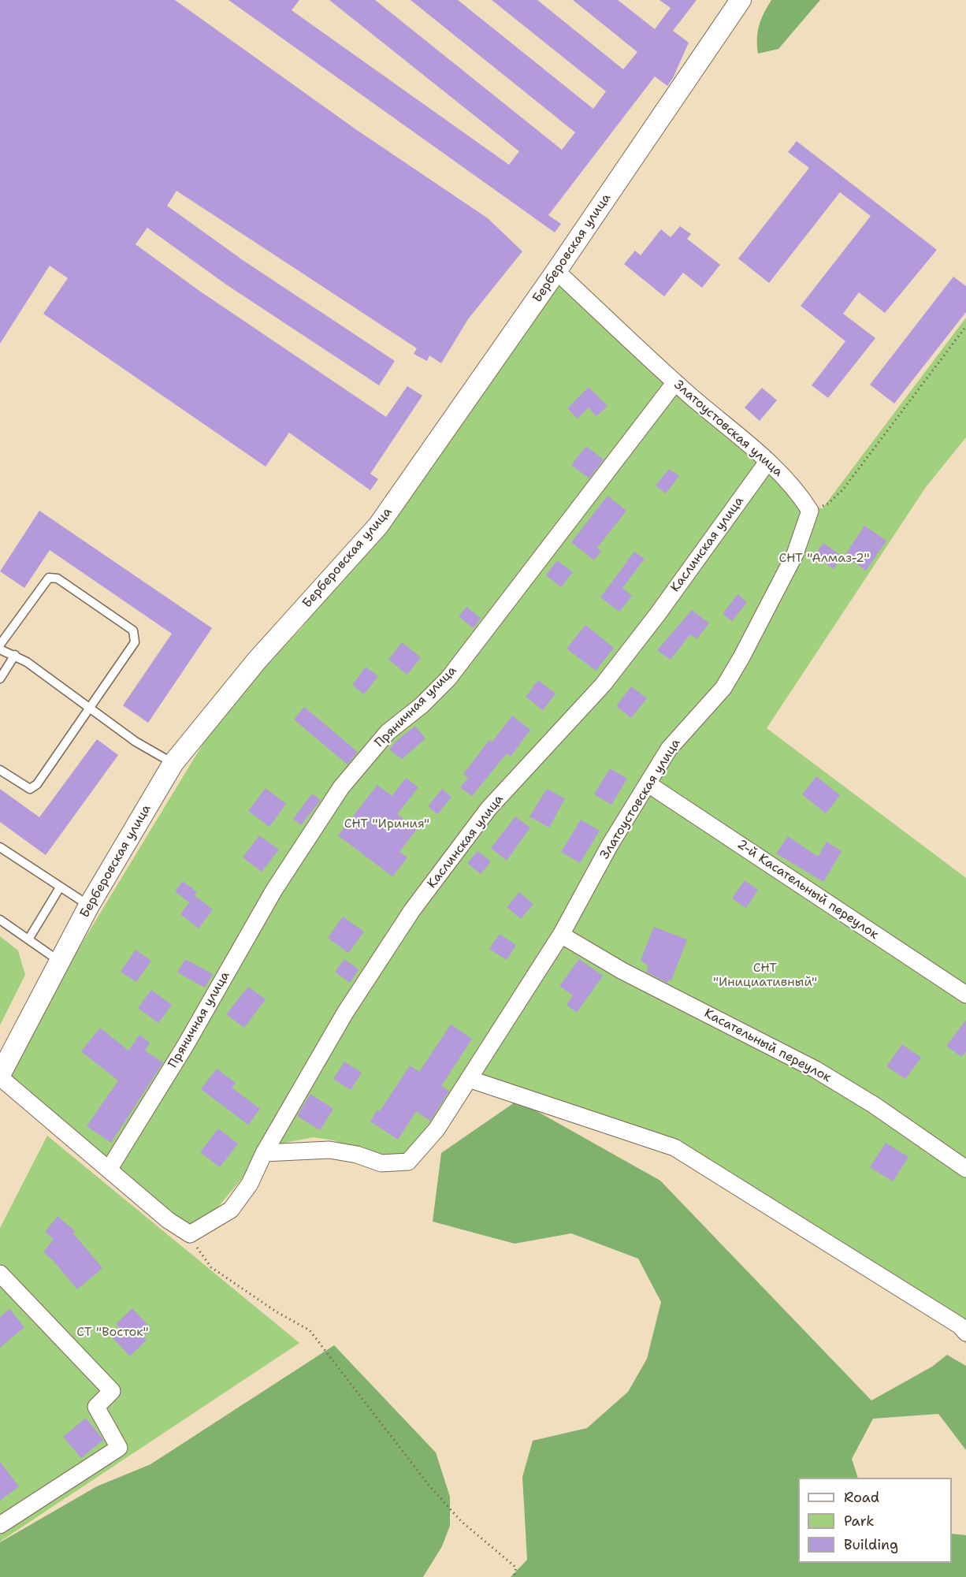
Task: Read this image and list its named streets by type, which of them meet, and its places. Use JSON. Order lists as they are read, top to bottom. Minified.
{"streets":{"street":["Берберовская улица","Златоустовская улица","Каслинская улица","Пряничная улица","2-й Касательный переулок","Касательный переулок"]},"crossings":[["Берберовская улица","Златоустовская улица"],["Златоустовская улица","Каслинская улица"],["Златоустовская улица","Пряничная улица"],["Златоустовская улица","2-й Касательный переулок"],["Златоустовская улица","Касательный переулок"]],"parks":["СНТ \"Алмаз-2\"","СНТ \"Ириния\"","СНТ \"Инициативный\"","СТ \"Восток\""],"legend":["Road","Park","Building"]}
